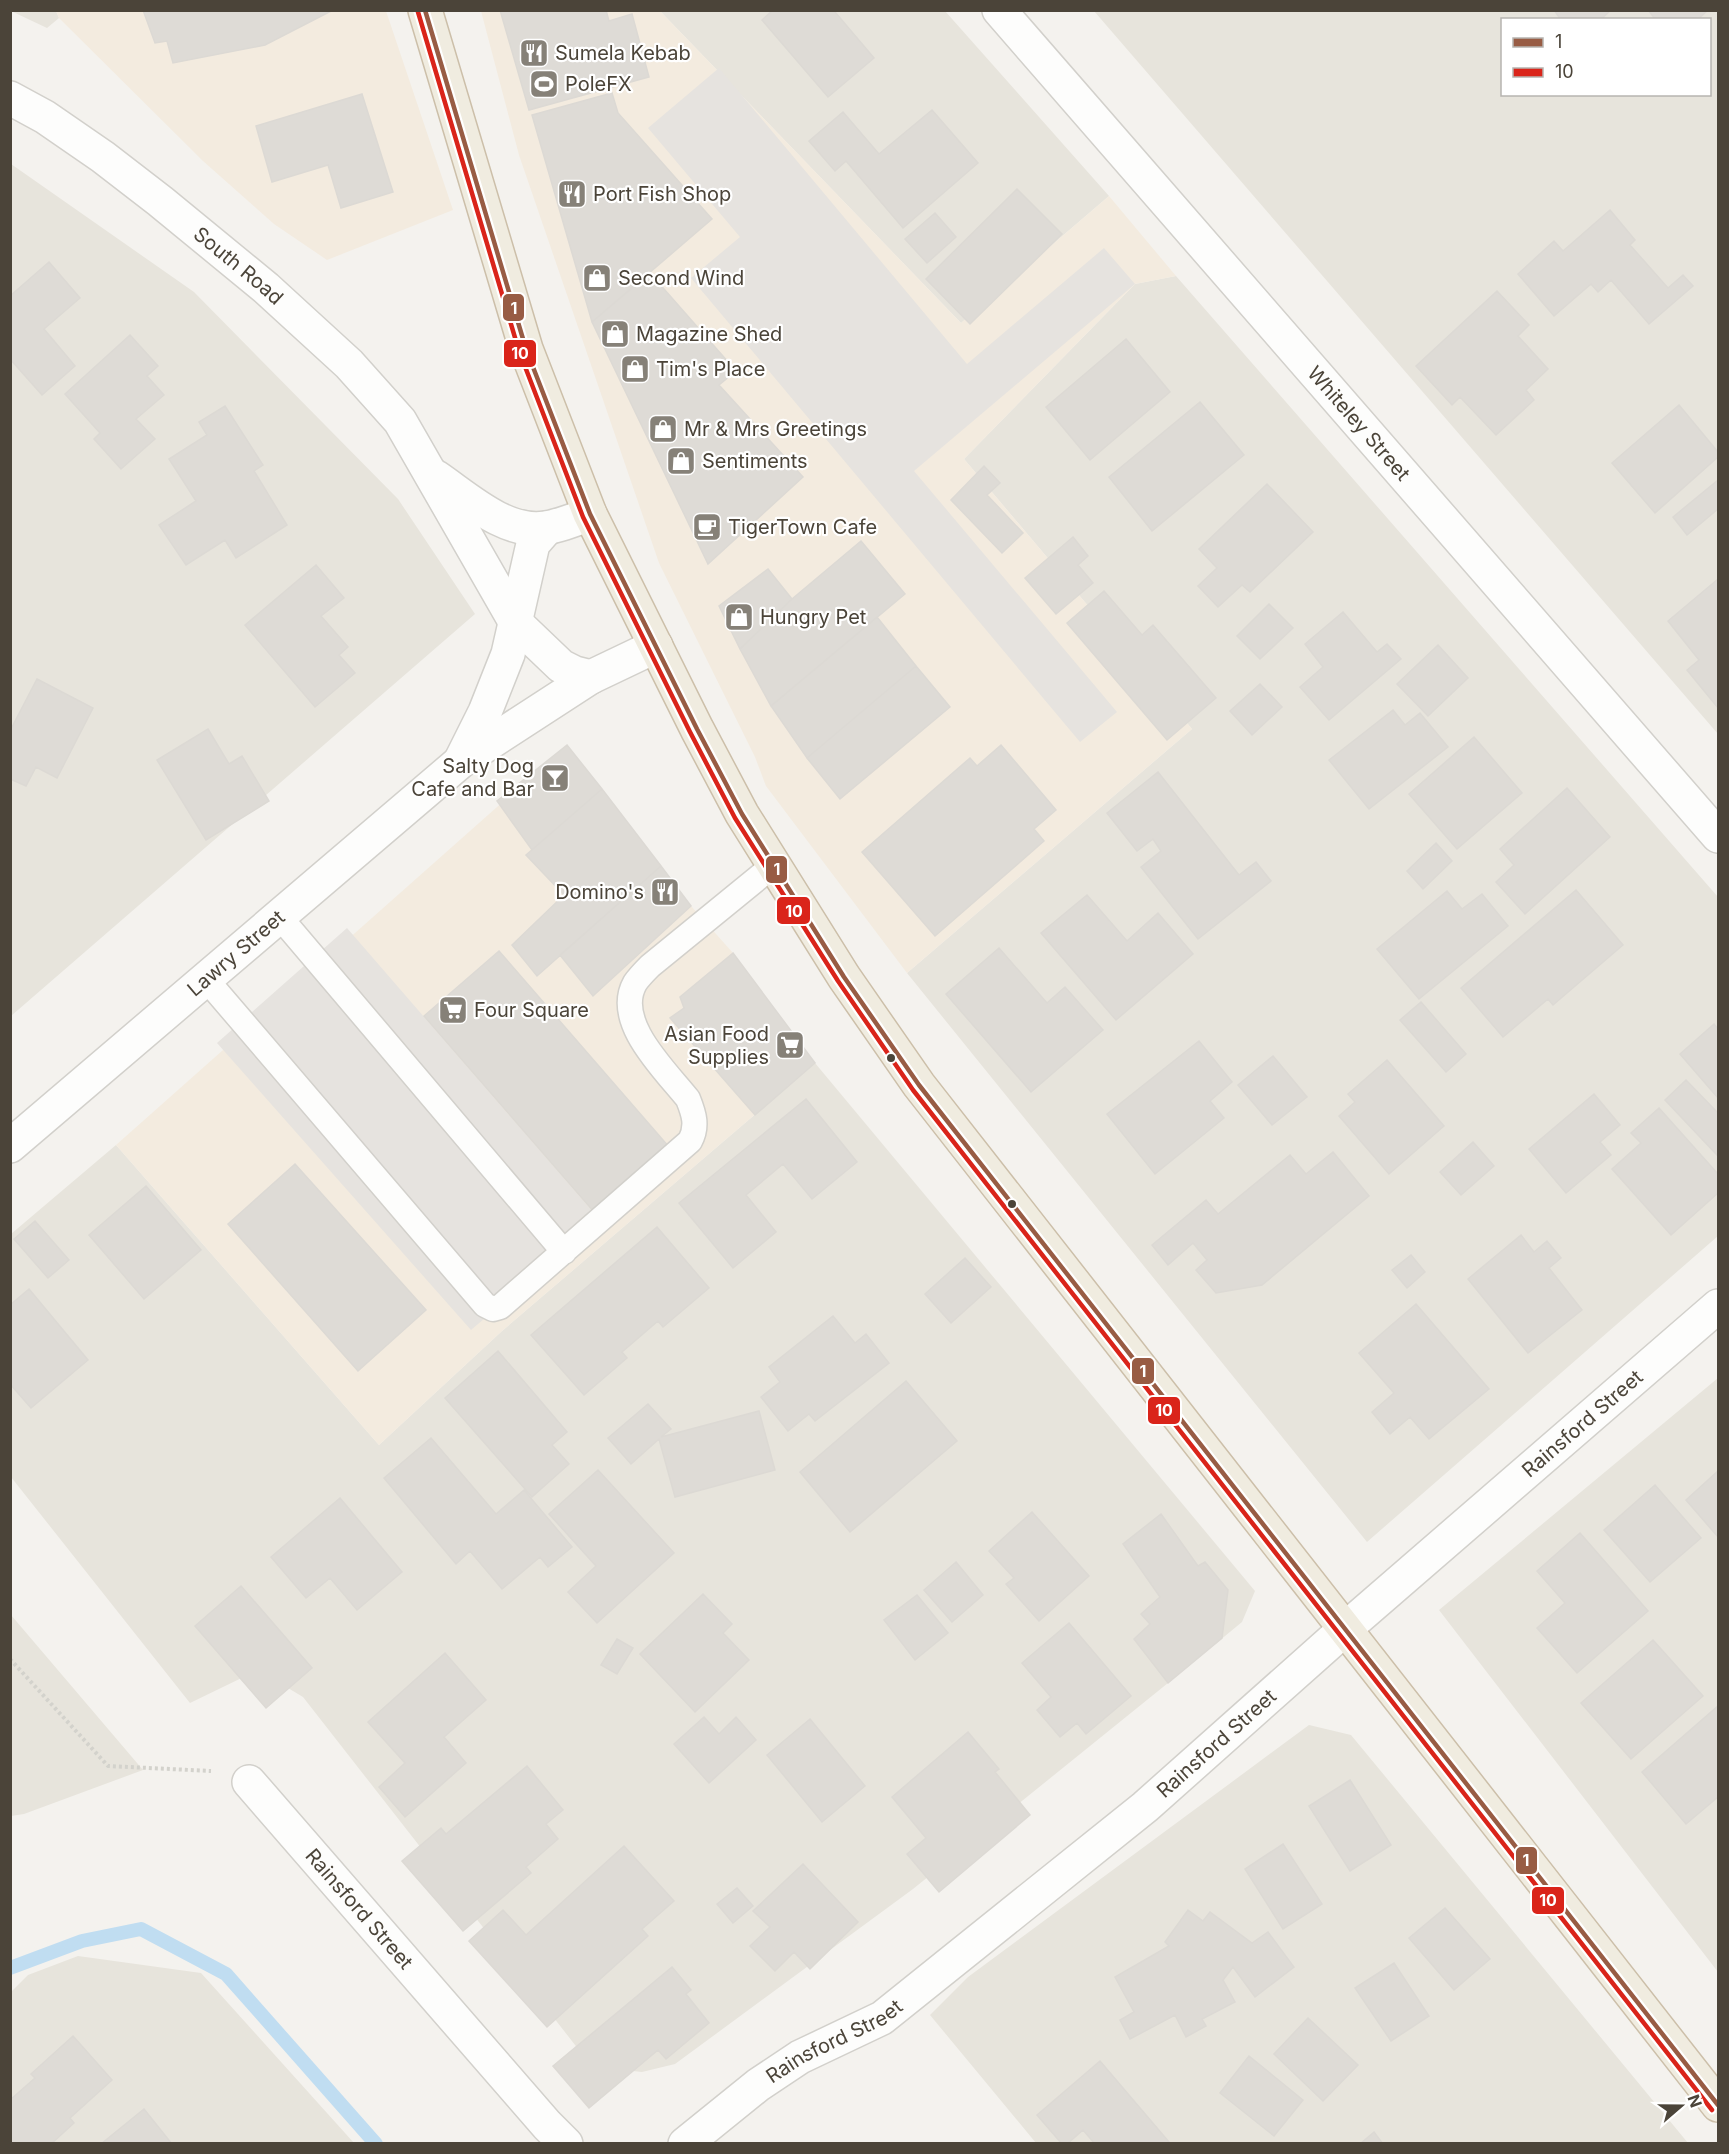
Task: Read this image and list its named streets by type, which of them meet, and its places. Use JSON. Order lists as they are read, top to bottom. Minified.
{"streets":{"street":["South Road","Whiteley Street","Lawry Street","Rainsford Street"]},"crossings":[["South Road","Lawry Street"]],"places":{"restaurant":["Sumela Kebab","Port Fish Shop","Domino's"],"sports":["PoleFX"],"shop":["Second Wind","Magazine Shed","Tim's Place","Mr & Mrs Greetings","Sentiments","Hungry Pet"],"cafe":["TigerTown Cafe"],"bar":["Salty Dog Cafe and Bar"],"supermarket":["Four Square","Asian Food Supplies"]},"lines":["transit line 1","transit line 10"],"legend":["1","10"],"north":"right"}
